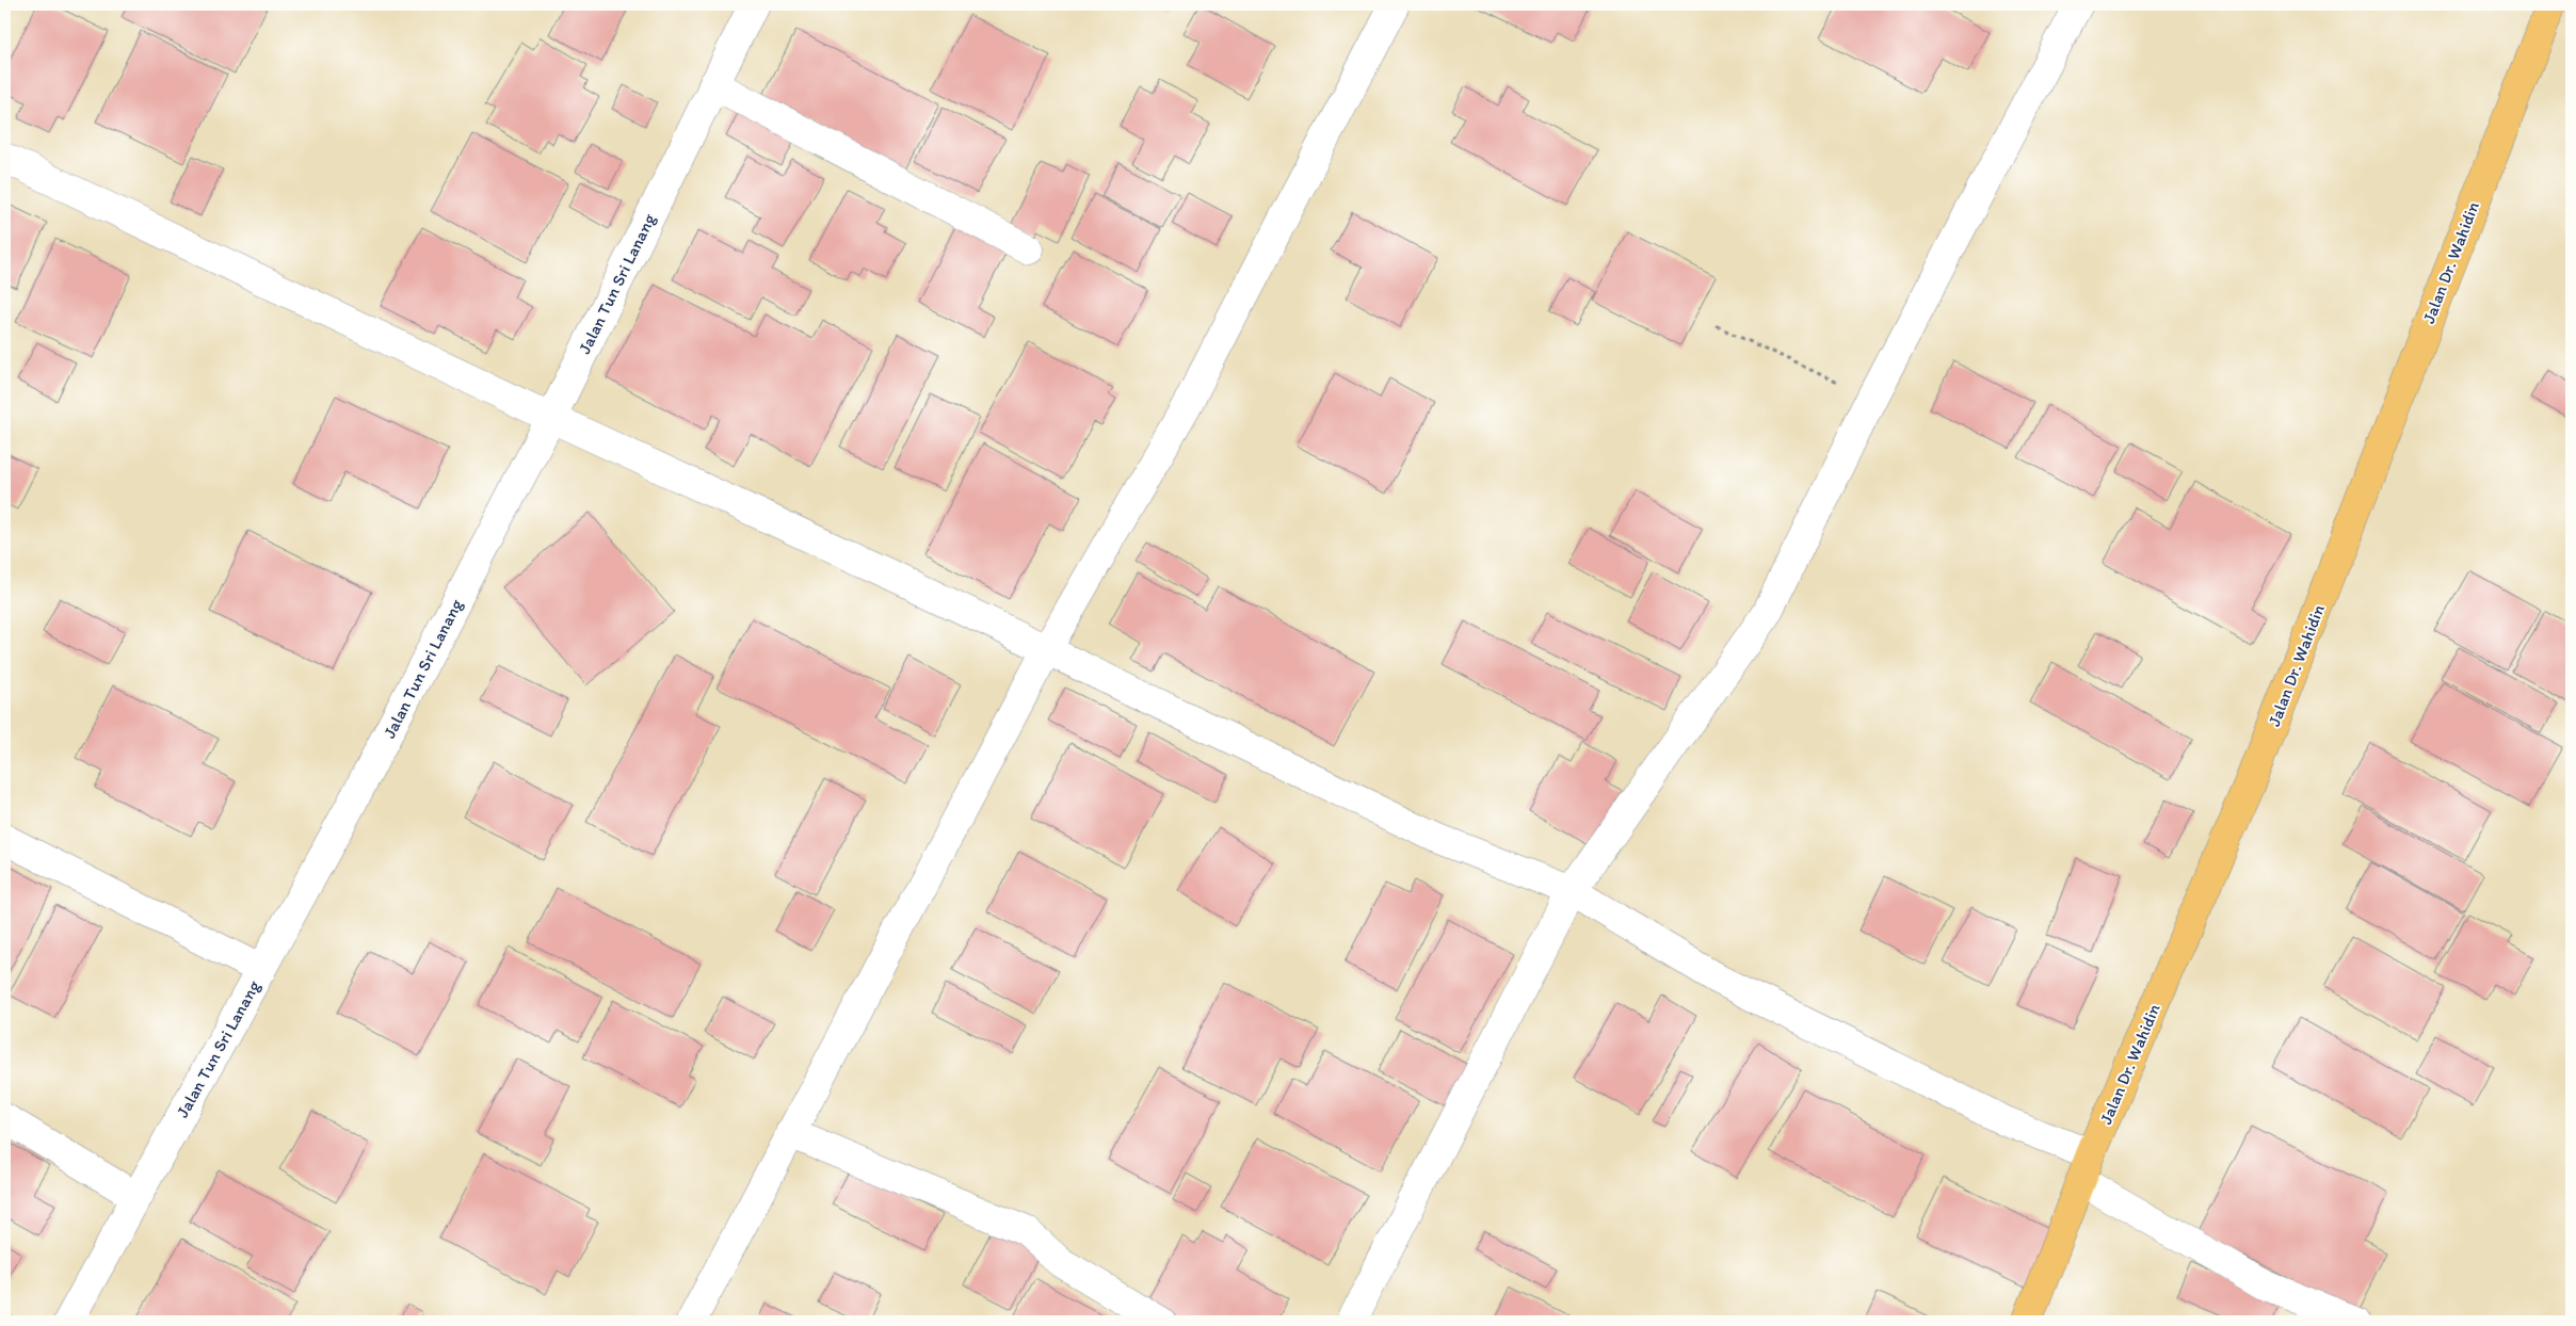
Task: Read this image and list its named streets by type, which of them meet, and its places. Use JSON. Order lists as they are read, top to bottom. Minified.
{"streets":{"main road":["Jalan Dr. Wahidin"],"street":["Jalan Tun Sri Lanang"]}}
